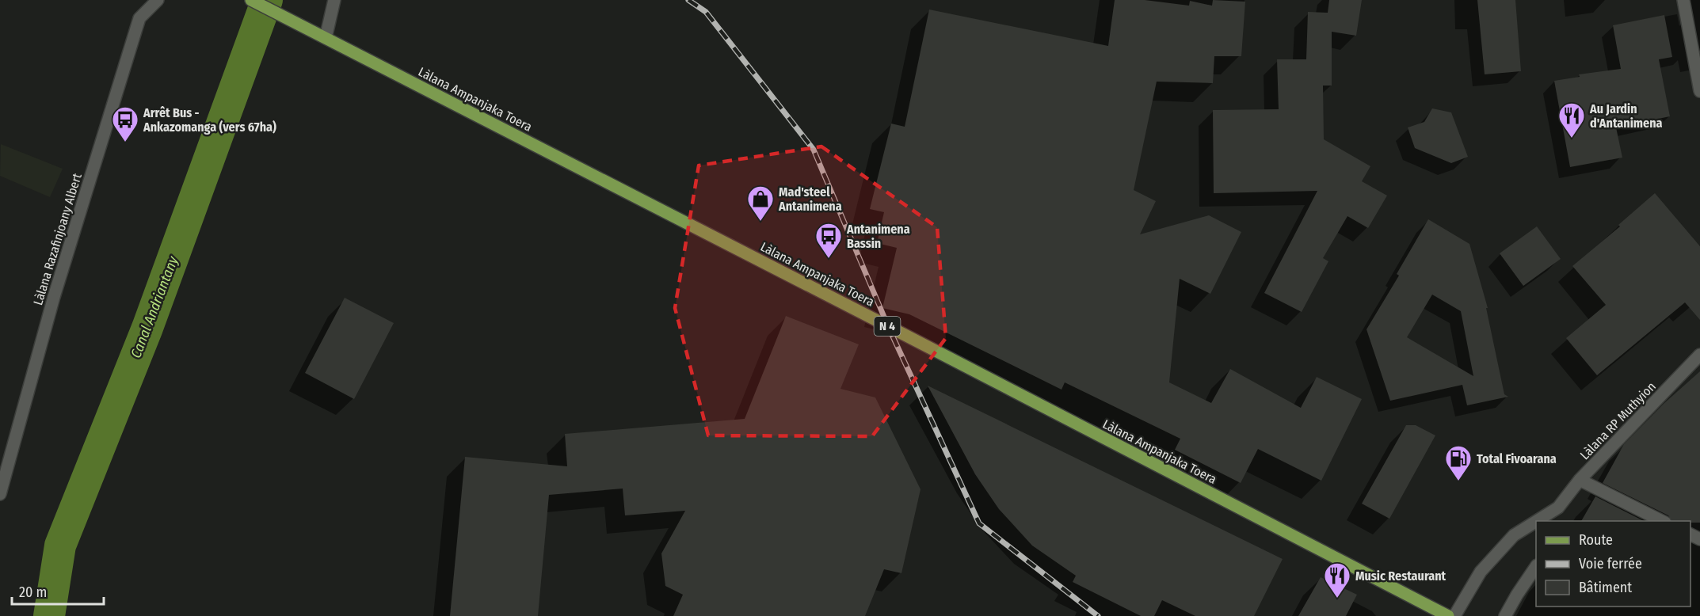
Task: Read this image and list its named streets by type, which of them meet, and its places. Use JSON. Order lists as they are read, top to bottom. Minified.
{"streets":{"main road":["Làlana Ampanjaka Toera","N 4"],"street":["Làlana Razafinjoany Albert","Làlana RP Muthyion"]},"crossings":[["Làlana Ampanjaka Toera","N 4"]],"water":["Canal Andriantany"],"places":{"restaurant":["Au Jardin d'Antanimena","Music Restaurant"],"bus stop":["Arrêt Bus - Ankazomanga (vers 67ha)","Antanimena Bassin"],"shop":["Mad'steel Antanimena"],"fuel station":["Total Fivoarana"]},"legend":["Route","Voie ferrée","Bâtiment"],"scale_bar":"20 m"}
